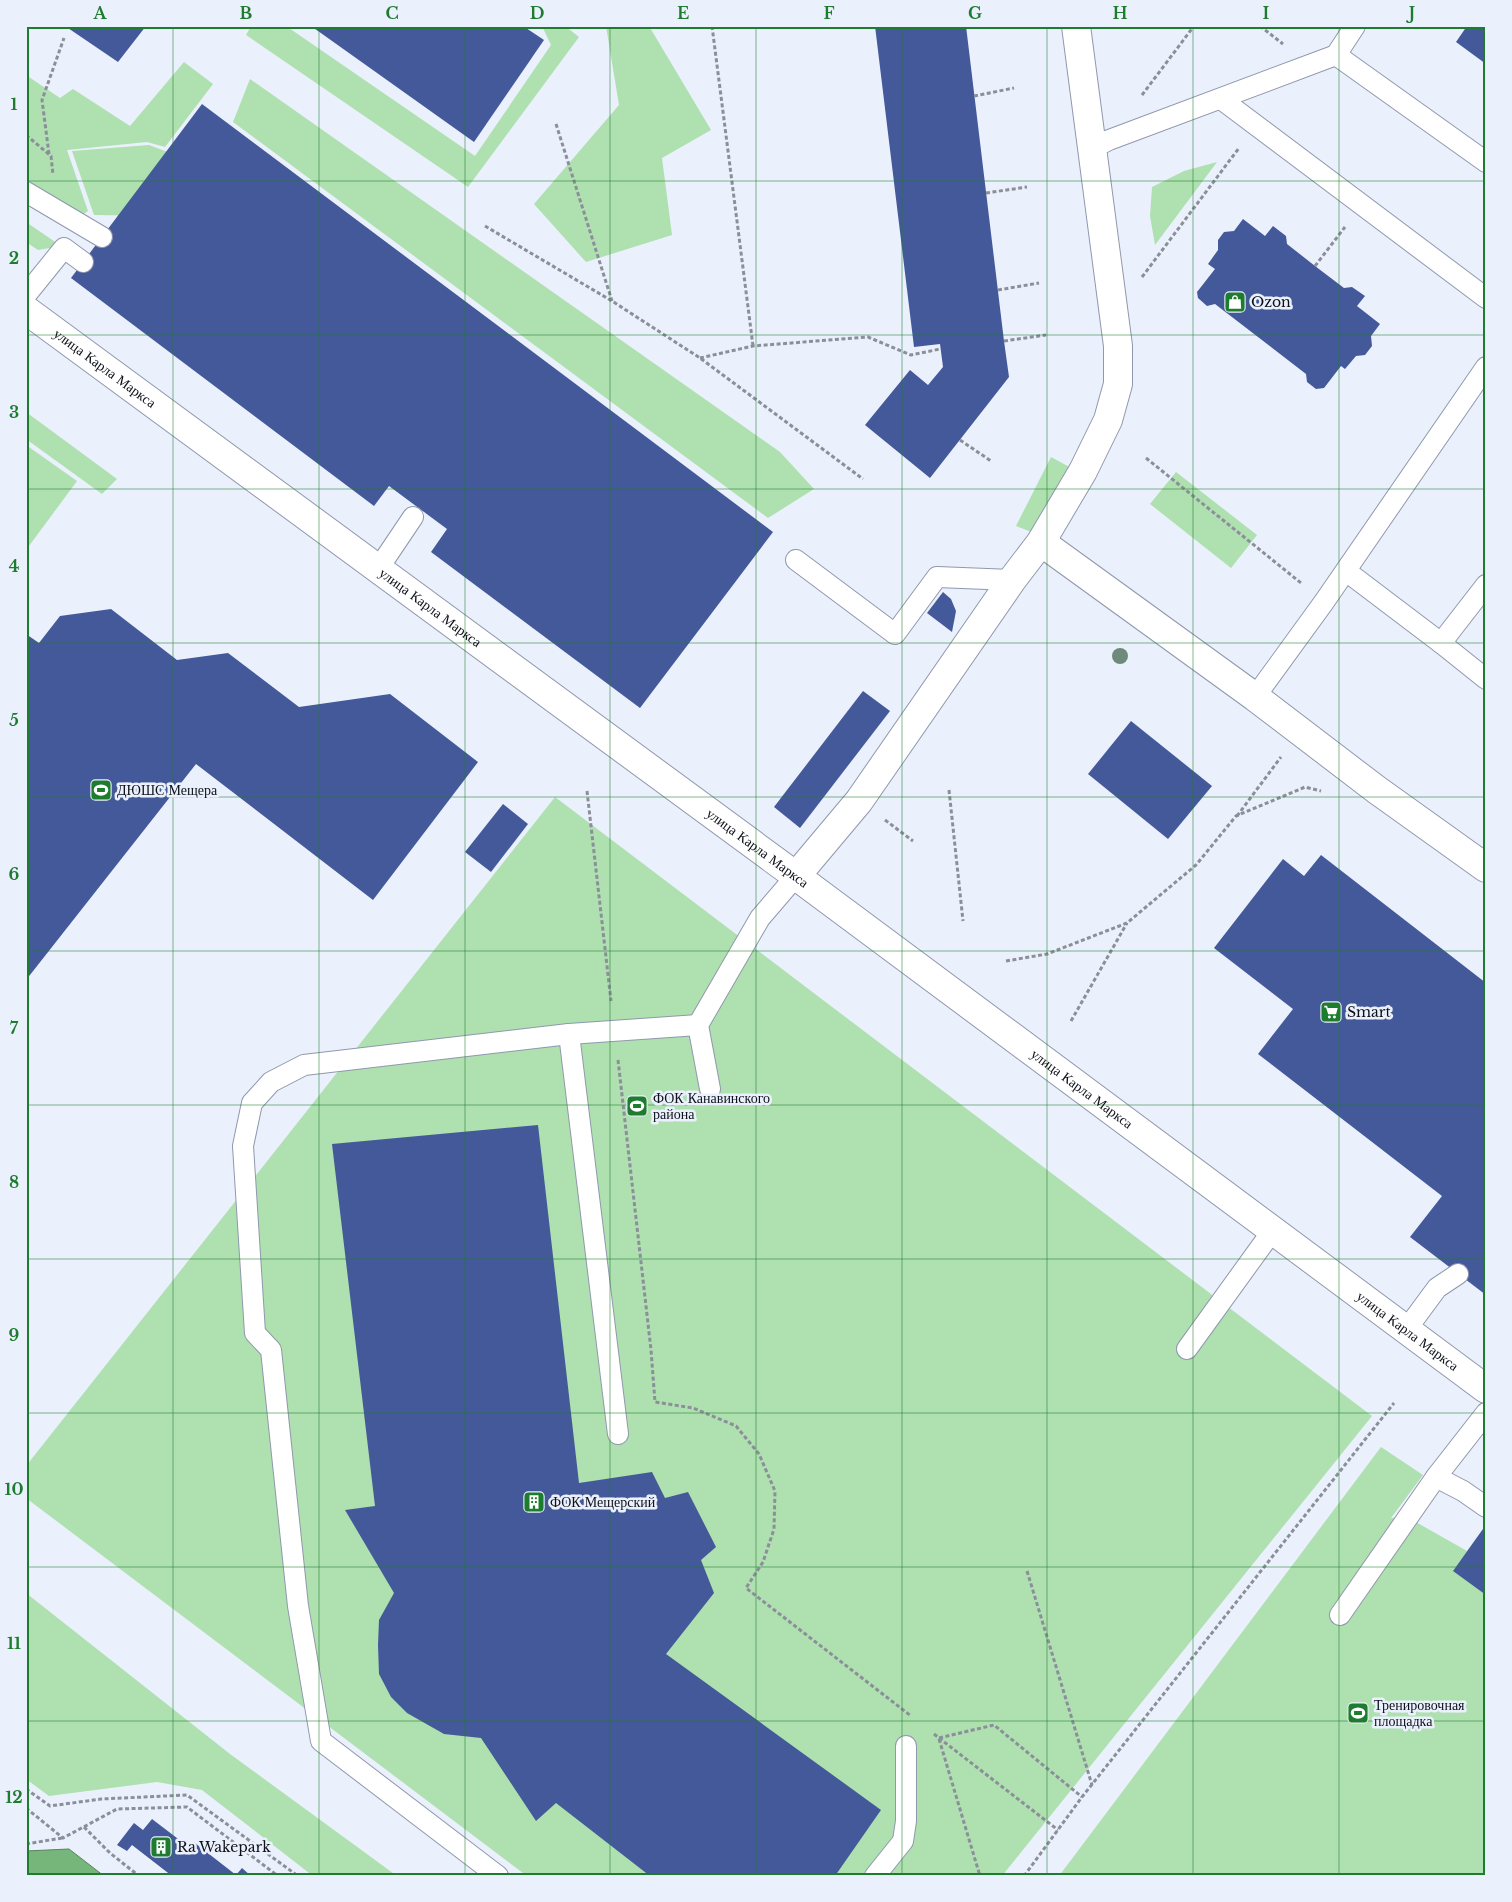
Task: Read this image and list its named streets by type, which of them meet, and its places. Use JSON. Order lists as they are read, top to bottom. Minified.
{"streets":{"main road":["улица Карла Маркса"]},"places":{"shop":["Ozon"],"sports":["ДЮШС Мещера","ФОК Канавинского района","Тренировочная площадка"],"supermarket":["Smart"],"building":["ФОК Мещерский","Ra Wakepark"]},"grid":{"columns":["A","B","C","D","E","F","G","H","I","J"],"rows":["1","2","3","4","5","6","7","8","9","10","11","12"]}}
